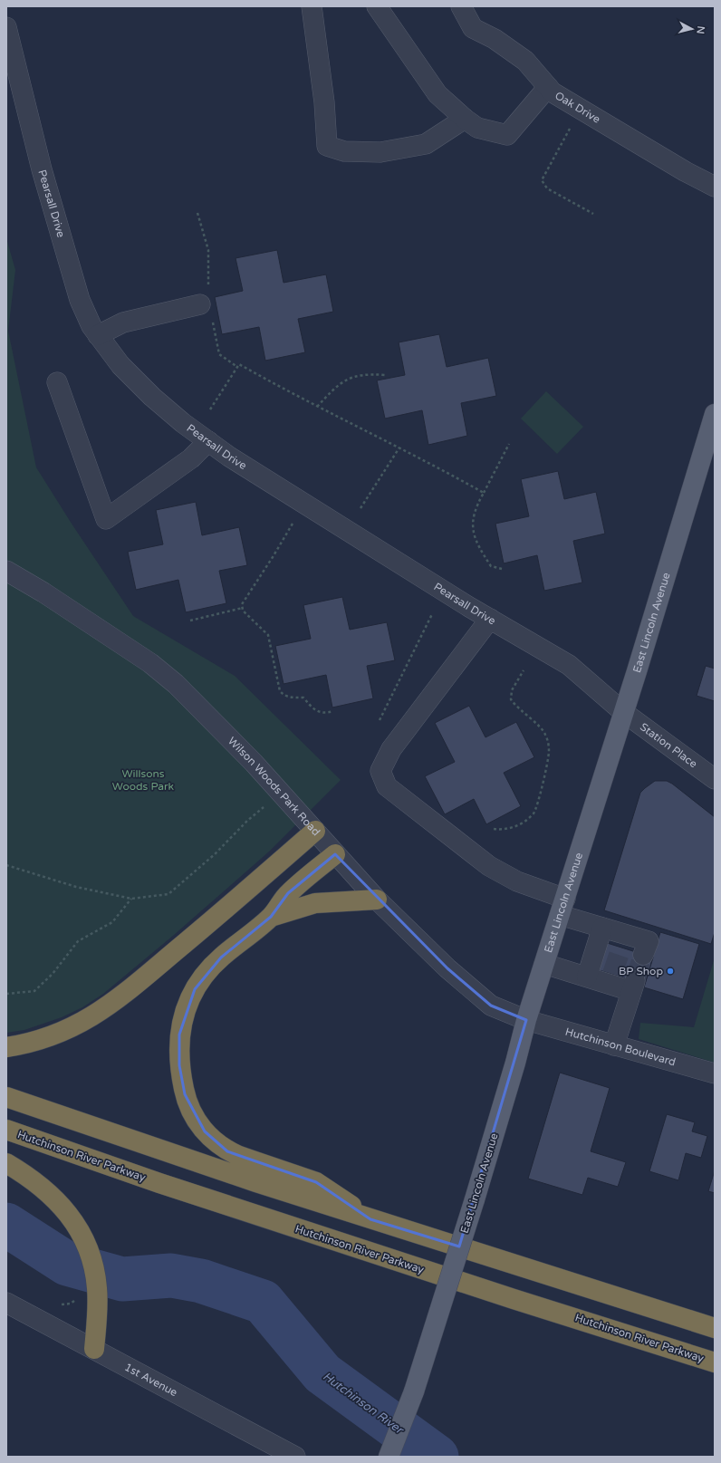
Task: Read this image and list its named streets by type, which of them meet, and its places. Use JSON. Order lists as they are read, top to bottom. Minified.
{"streets":{"highway":["Hutchinson River Parkway"],"main road":["East Lincoln Avenue"],"street":["Oak Drive","Pearsall Drive","Station Place","Wilson Woods Park Road","Hutchinson Boulevard","1st Avenue"]},"crossings":[["Pearsall Drive","East Lincoln Avenue"],["Pearsall Drive","Station Place"],["East Lincoln Avenue","Station Place"],["East Lincoln Avenue","Wilson Woods Park Road"],["East Lincoln Avenue","Hutchinson Boulevard"],["Wilson Woods Park Road","Hutchinson Boulevard"]],"water":["Hutchinson River"],"parks":["Willsons Woods Park"],"places":["BP Shop"],"north":"right"}
